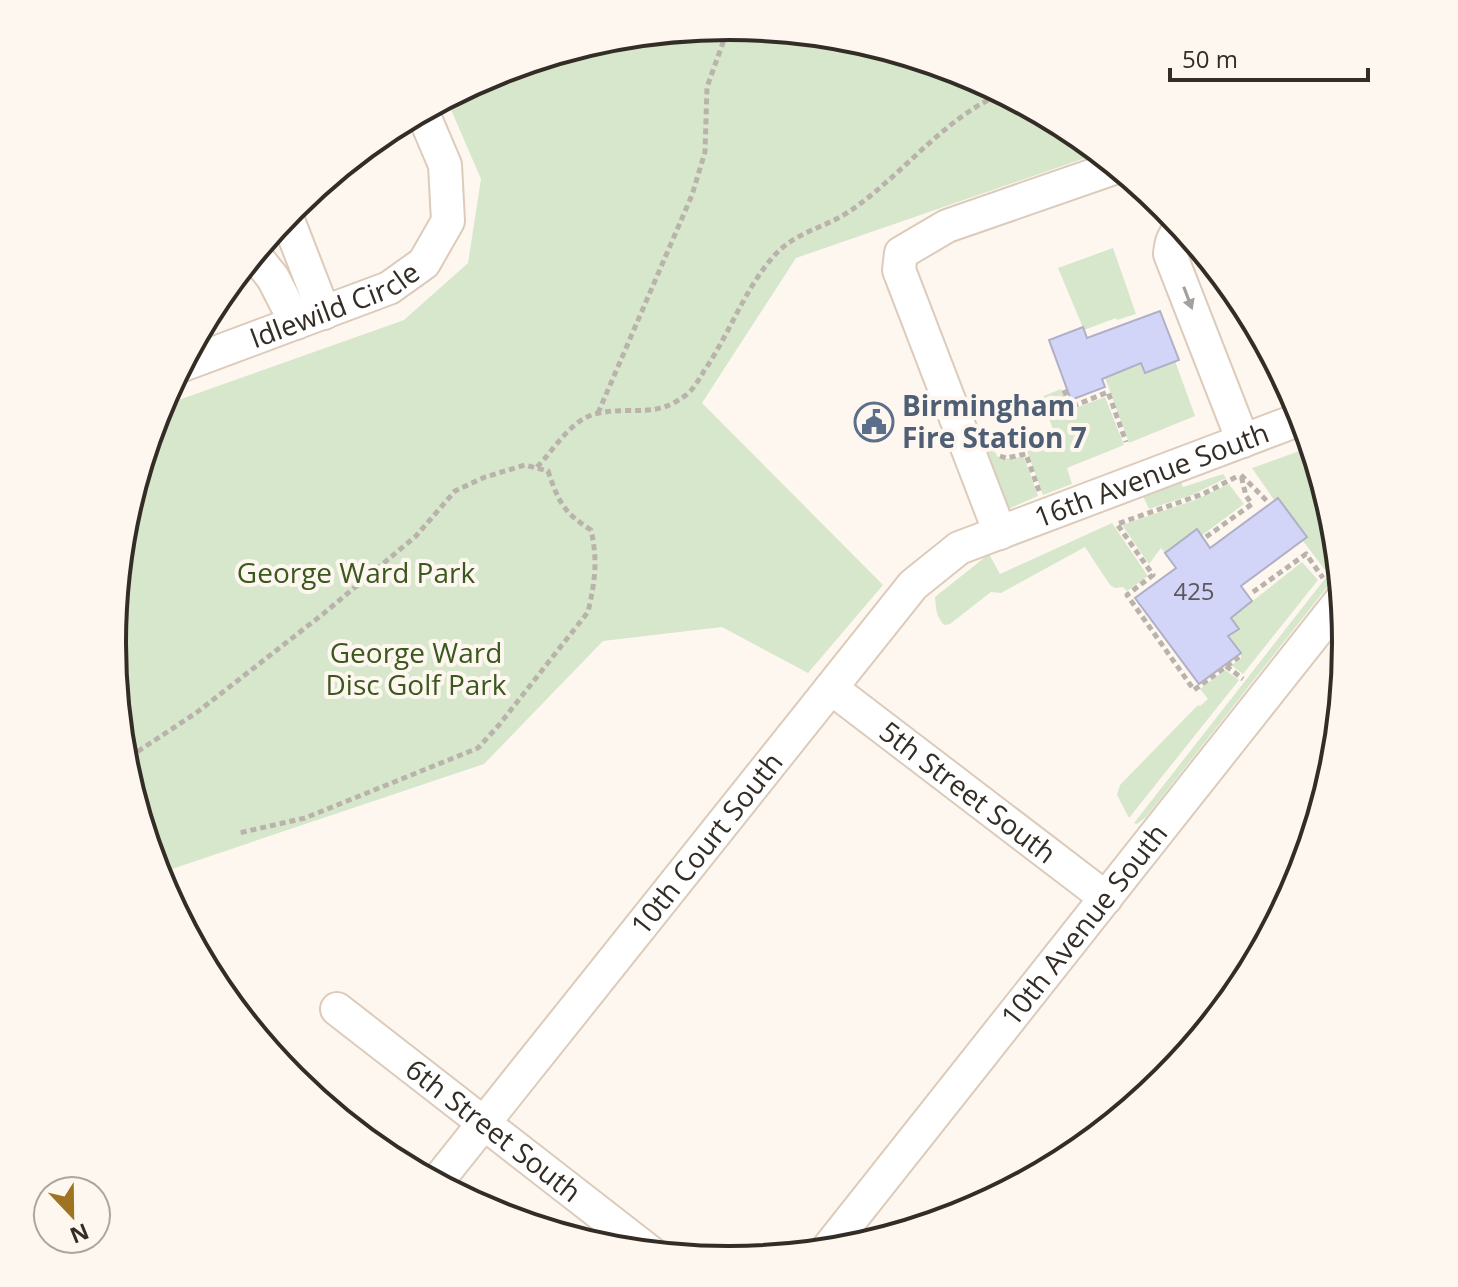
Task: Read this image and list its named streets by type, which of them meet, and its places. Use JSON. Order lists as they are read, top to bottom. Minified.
{"streets":{"street":["Idlewild Circle","16th Avenue South","5th Street South","10th Court South","10th Avenue South","6th Street South"]},"crossings":[["16th Avenue South","10th Court South"],["5th Street South","10th Court South"],["5th Street South","10th Avenue South"],["10th Court South","6th Street South"]],"parks":["George Ward Park","George Ward Disc Golf Park"],"places":{"public building":["Birmingham Fire Station 7"]},"house_numbers":["425"],"scale_bar":"50 m","north":"bottom"}
